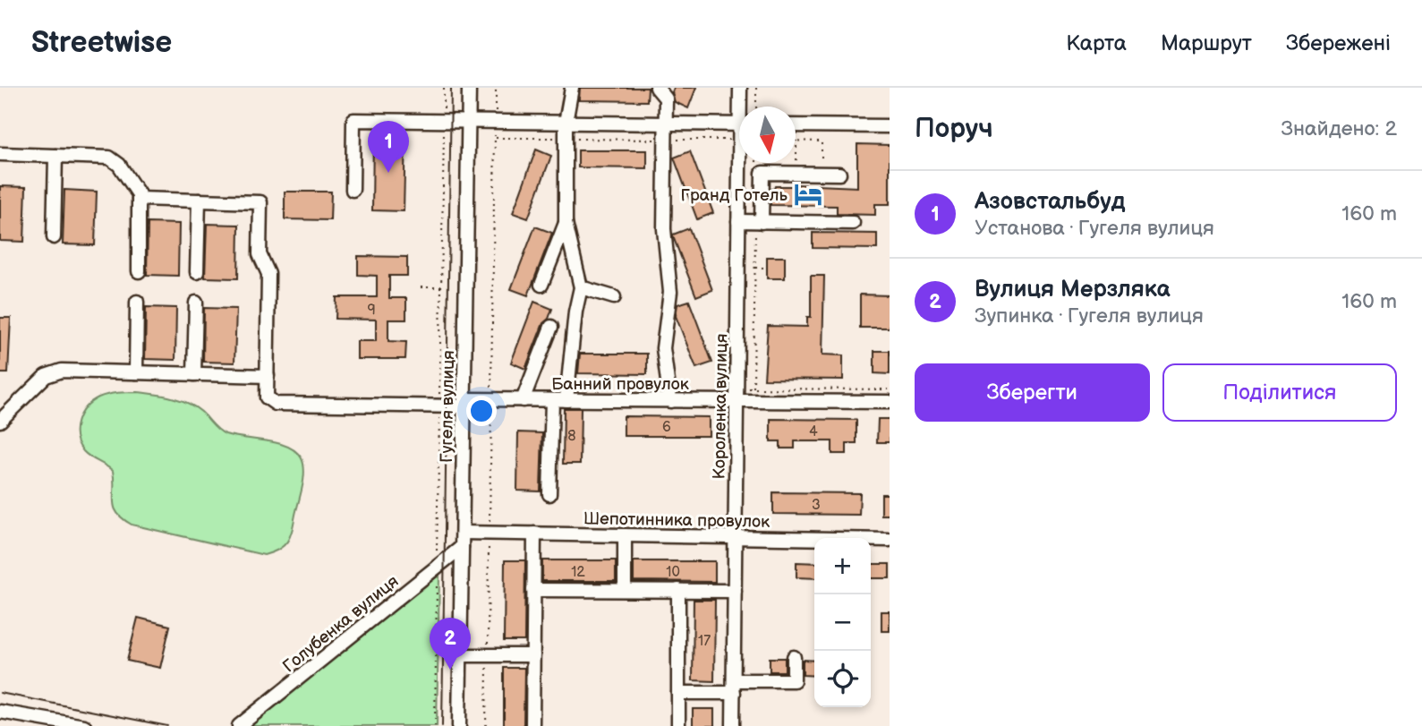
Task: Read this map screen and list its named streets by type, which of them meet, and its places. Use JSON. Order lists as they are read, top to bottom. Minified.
{"streets":{"street":["Банний провулок","Гугеля вулиця","Короленка вулиця","Шепотинника провулок","Голубенка вулиця"]},"crossings":[["Банний провулок","Гугеля вулиця"],["Банний провулок","Короленка вулиця"],["Гугеля вулиця","Шепотинника провулок"],["Гугеля вулиця","Голубенка вулиця"],["Короленка вулиця","Шепотинника провулок"]],"places":{"hotel":["Гранд Готель"]},"house_numbers":["9","6","4","8","3","12","10","17"],"north":"bottom","page":{"header":"Streetwise","nav":["Карта","Маршрут","Збережені"],"heading":["Поруч","Знайдено: 2"],"pins":["1","2"],"list":[{"mark":"1","name":"Азовстальбуд","note":"Установа · Гугеля вулиця","value":"160 m"},{"mark":"2","name":"Вулиця Мерзляка","note":"Зупинка · Гугеля вулиця","value":"160 m"}],"buttons":["Зберегти","Поділитися"],"map_buttons":["+","−"]}}
